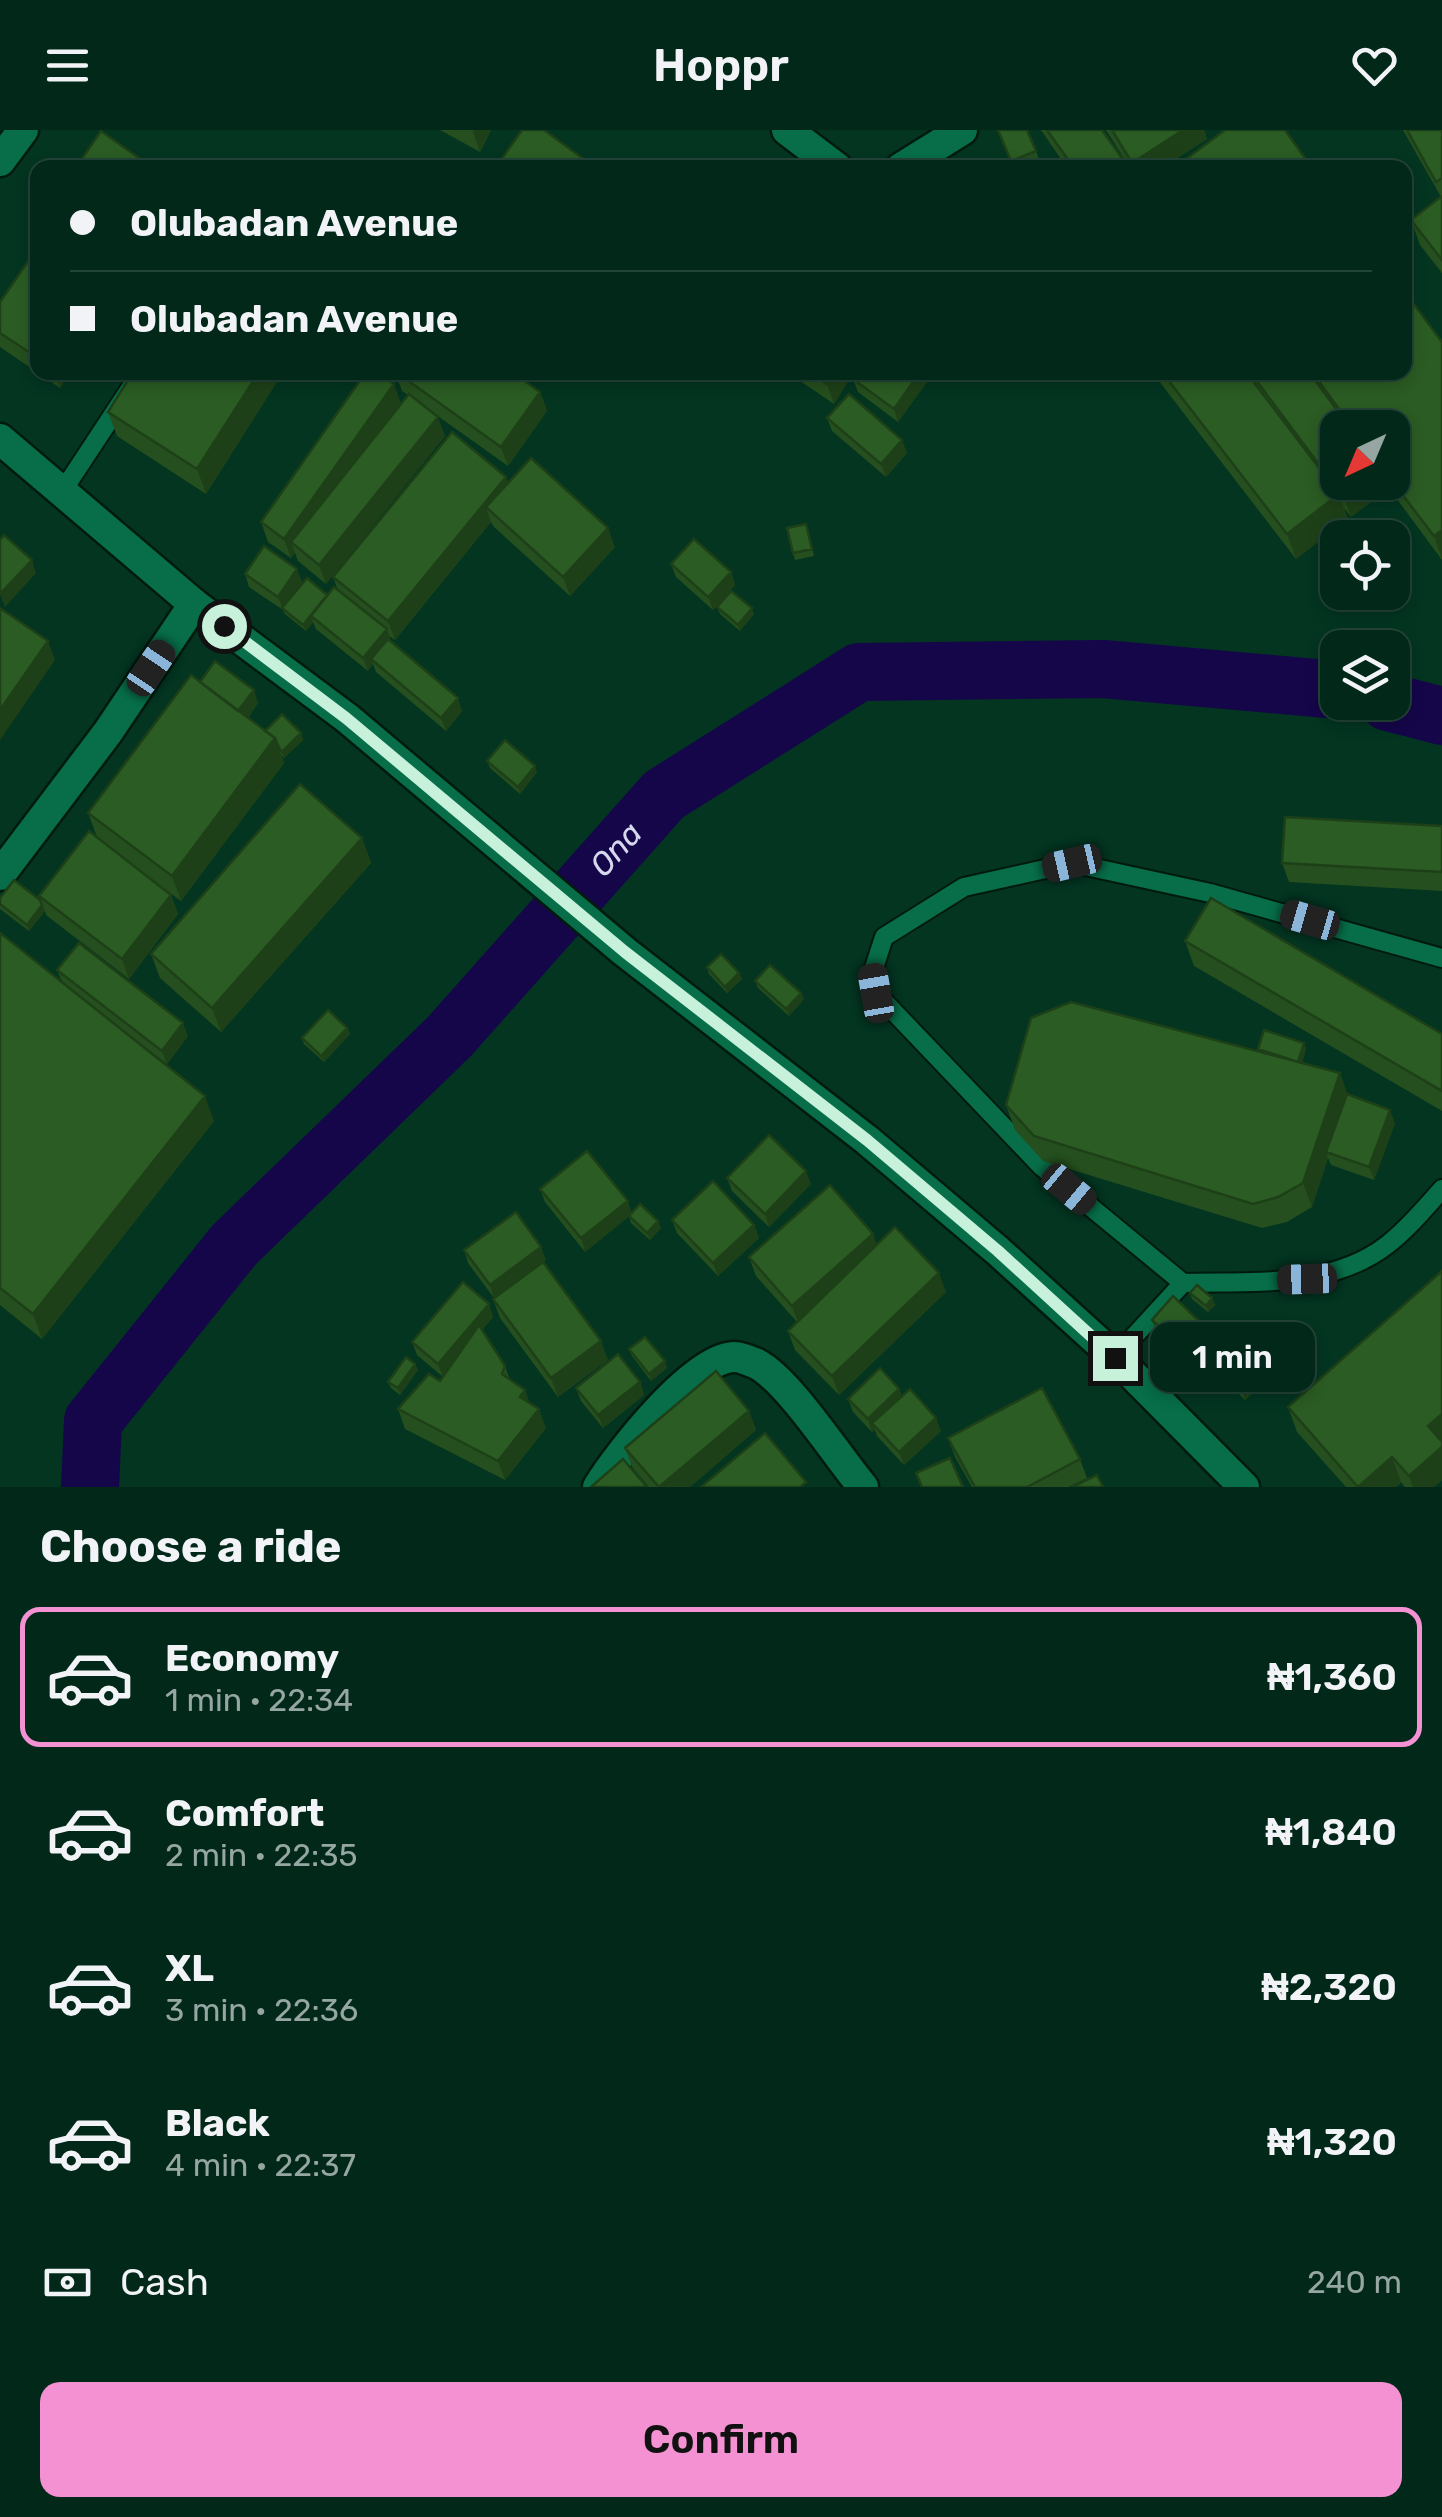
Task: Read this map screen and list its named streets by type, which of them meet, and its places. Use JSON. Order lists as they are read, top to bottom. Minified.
{"water":["Ona"],"north":"bottom left","page":{"header":"Hoppr","banner":["Olubadan Avenue","Olubadan Avenue"],"bubble":"1 min","heading":"Choose a ride","list":[{"name":"Economy","note":"1 min · 22:34","value":"₦1,360"},{"name":"Comfort","note":"2 min · 22:35","value":"₦1,840"},{"name":"XL","note":"3 min · 22:36","value":"₦2,320"},{"name":"Black","note":"4 min · 22:37","value":"₦1,320"}],"pay":["Cash","240 m"],"buttons":"Confirm"}}
